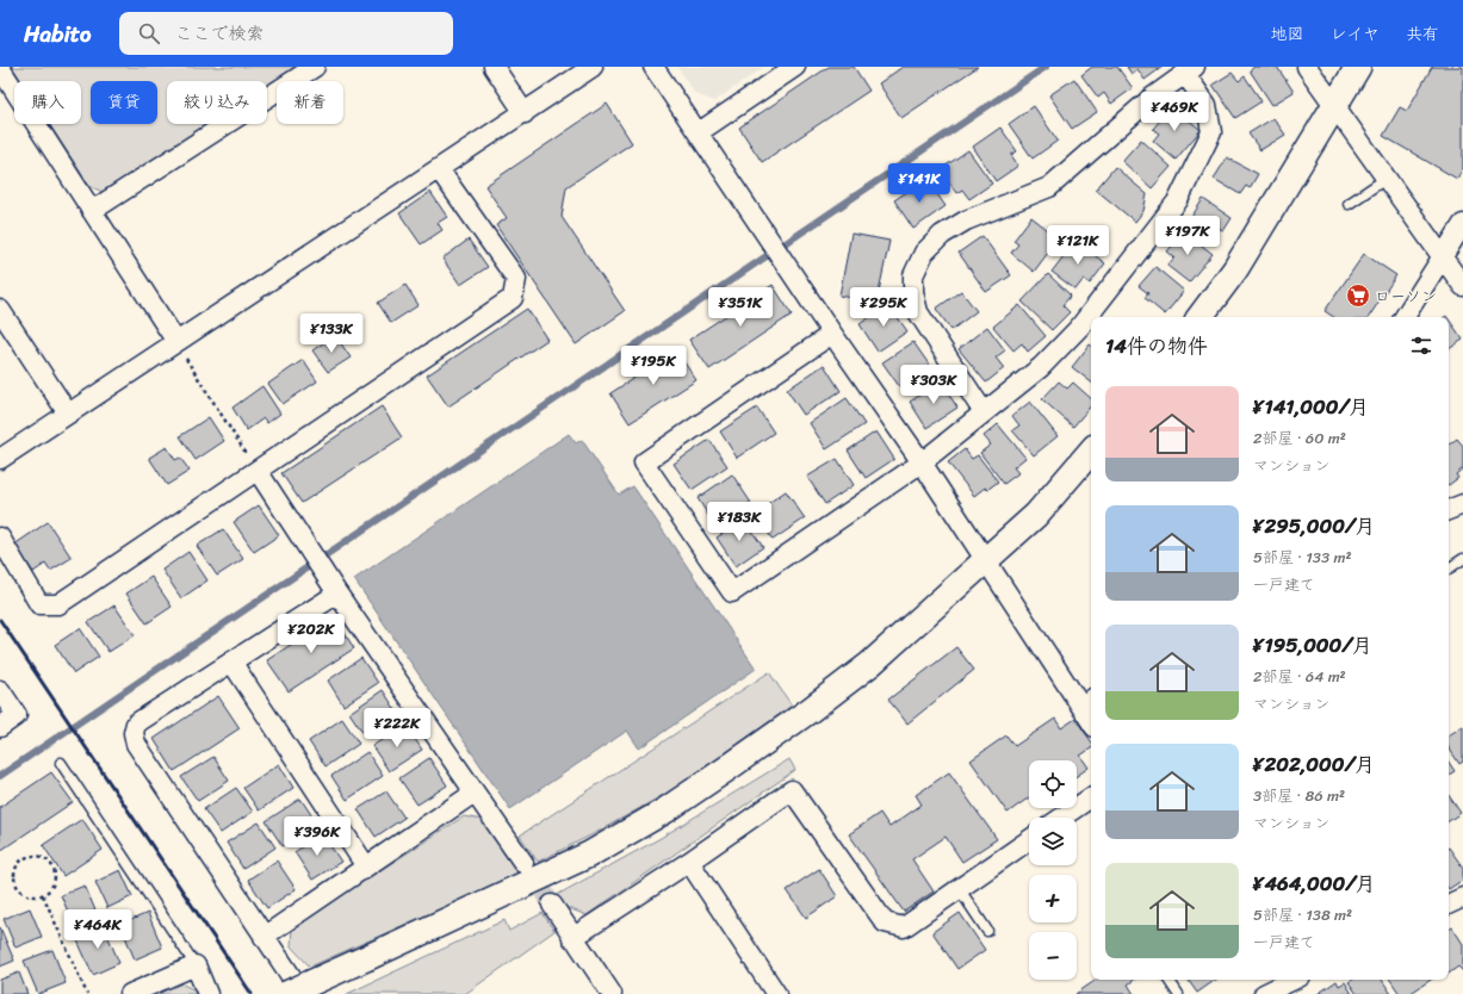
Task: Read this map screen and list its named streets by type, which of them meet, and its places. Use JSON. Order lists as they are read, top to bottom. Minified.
{"places":{"supermarket":["ローソン"]},"page":{"header":"Habito","search":"ここで検索","nav":["地図","レイヤ","共有"],"chip":["購入","賃貸","絞り込み","新着"],"price":["¥469K","¥141K","¥197K","¥121K","¥351K","¥295K","¥133K","¥195K","¥303K","¥183K","¥202K","¥222K","¥396K","¥464K"],"heading":"14件の物件","list":[{"name":"¥141,000/月","note":"2部屋 · 60 m² · マンション"},{"name":"¥295,000/月","note":"5部屋 · 133 m² · 一戸建て"},{"name":"¥195,000/月","note":"2部屋 · 64 m² · マンション"},{"name":"¥202,000/月","note":"3部屋 · 86 m² · マンション"},{"name":"¥464,000/月","note":"5部屋 · 138 m² · 一戸建て"}],"map_buttons":["+","−"]}}
